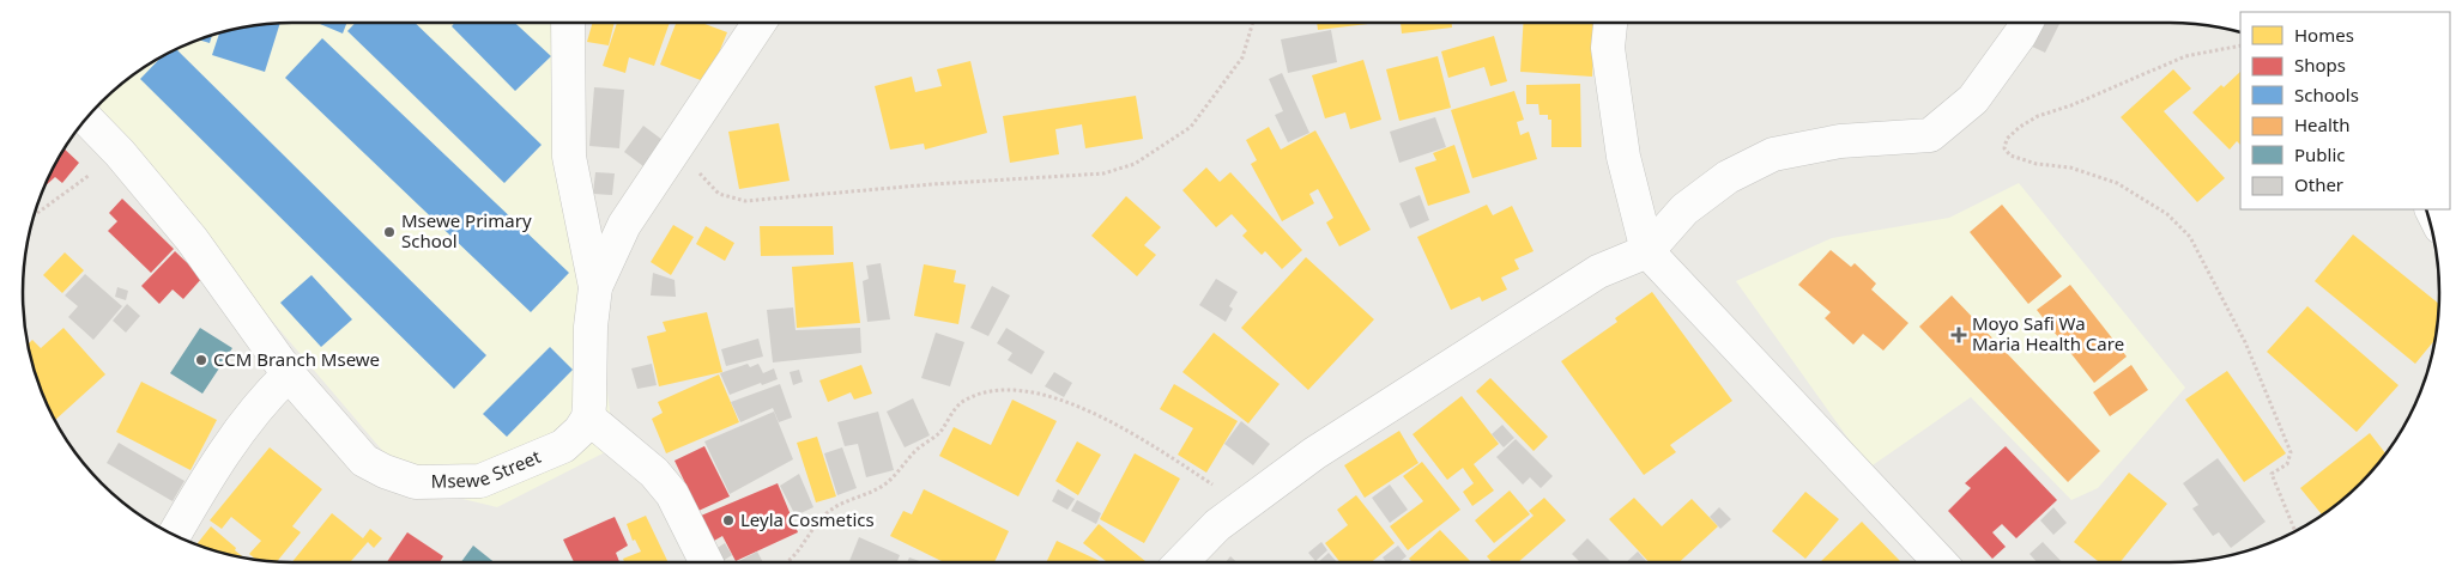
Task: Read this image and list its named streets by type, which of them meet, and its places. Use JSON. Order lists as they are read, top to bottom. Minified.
{"streets":{"street":["Msewe Street"]},"places":{"other":["Msewe Primary School","CCM Branch Msewe","Leyla Cosmetics"],"health":["Moyo Safi Wa Maria Health Care"]},"legend":["Homes","Shops","Schools","Health","Public","Other"]}
